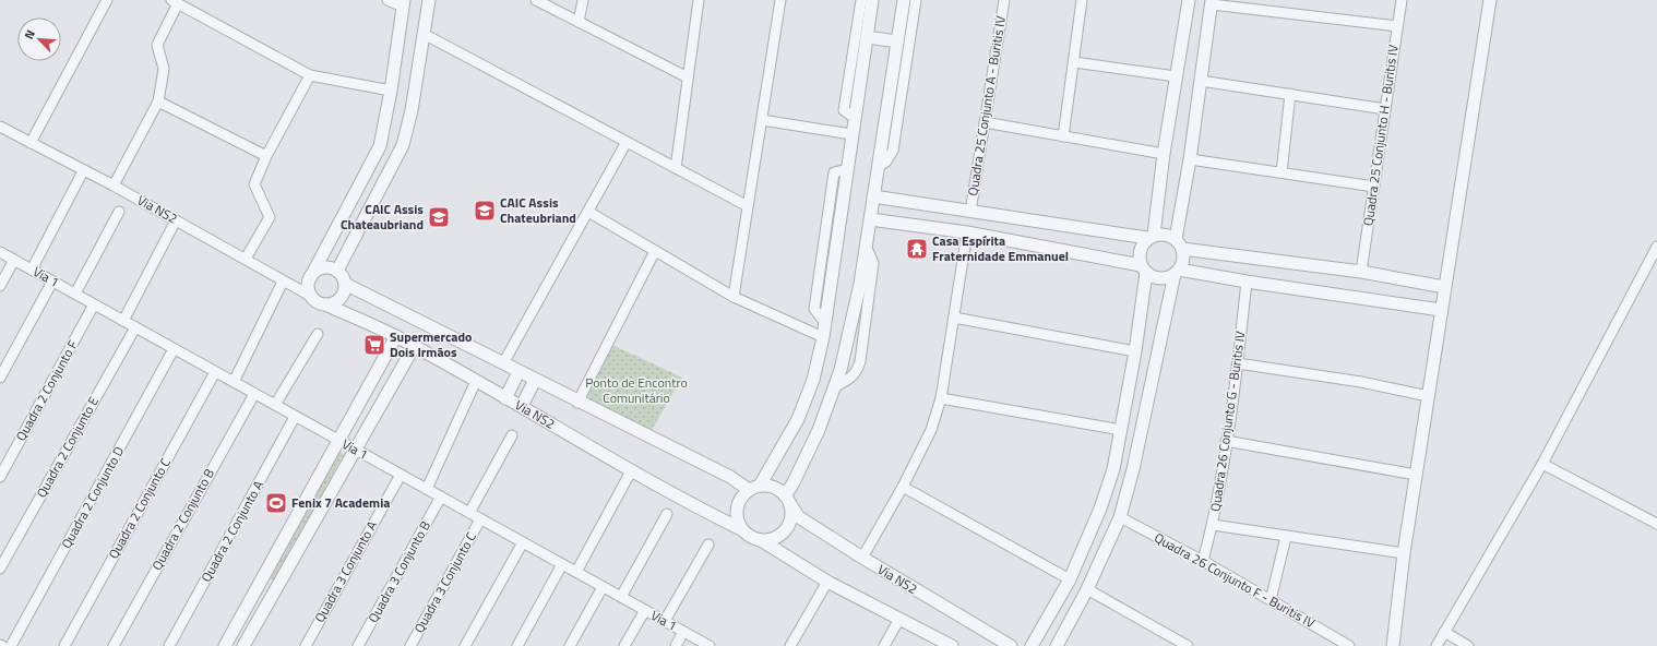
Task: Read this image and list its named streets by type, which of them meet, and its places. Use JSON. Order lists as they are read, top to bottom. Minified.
{"streets":{"street":["Quadra 25 Conjunto A - Buritis IV","Quadra 25 Conjunto H - Buritis IV","Via NS2","Via 1","Quadra 2 Conjunto F","Quadra 26 Conjunto G - Buritis IV","Quadra 2 Conjunto E","Quadra 2 Conjunto D","Quadra 2 Conjunto C","Quadra 2 Conjunto B","Quadra 2 Conjunto A","Quadra 3 Conjunto A","Quadra 3 Conjunto B","Quadra 26 Conjunto F - Buritis IV","Quadra 3 Conjunto C"]},"crossings":[["Via 1","Quadra 2 Conjunto F"],["Via 1","Quadra 2 Conjunto E"],["Via 1","Quadra 2 Conjunto D"],["Via 1","Quadra 2 Conjunto C"],["Via 1","Quadra 2 Conjunto B"],["Via 1","Quadra 2 Conjunto A"],["Via 1","Quadra 3 Conjunto A"],["Via 1","Quadra 3 Conjunto B"],["Via 1","Quadra 3 Conjunto C"],["Quadra 26 Conjunto G - Buritis IV","Quadra 26 Conjunto F - Buritis IV"]],"parks":["Ponto de Encontro Comunitário"],"places":{"school or university":["CAIC Assis Chateubriand","CAIC Assis Chateaubriand"],"temple":["Casa Espírita Fraternidade Emmanuel"],"supermarket":["Supermercado Dois Irmãos"],"sports":["Fenix 7 Academia"]},"north":"top left"}
